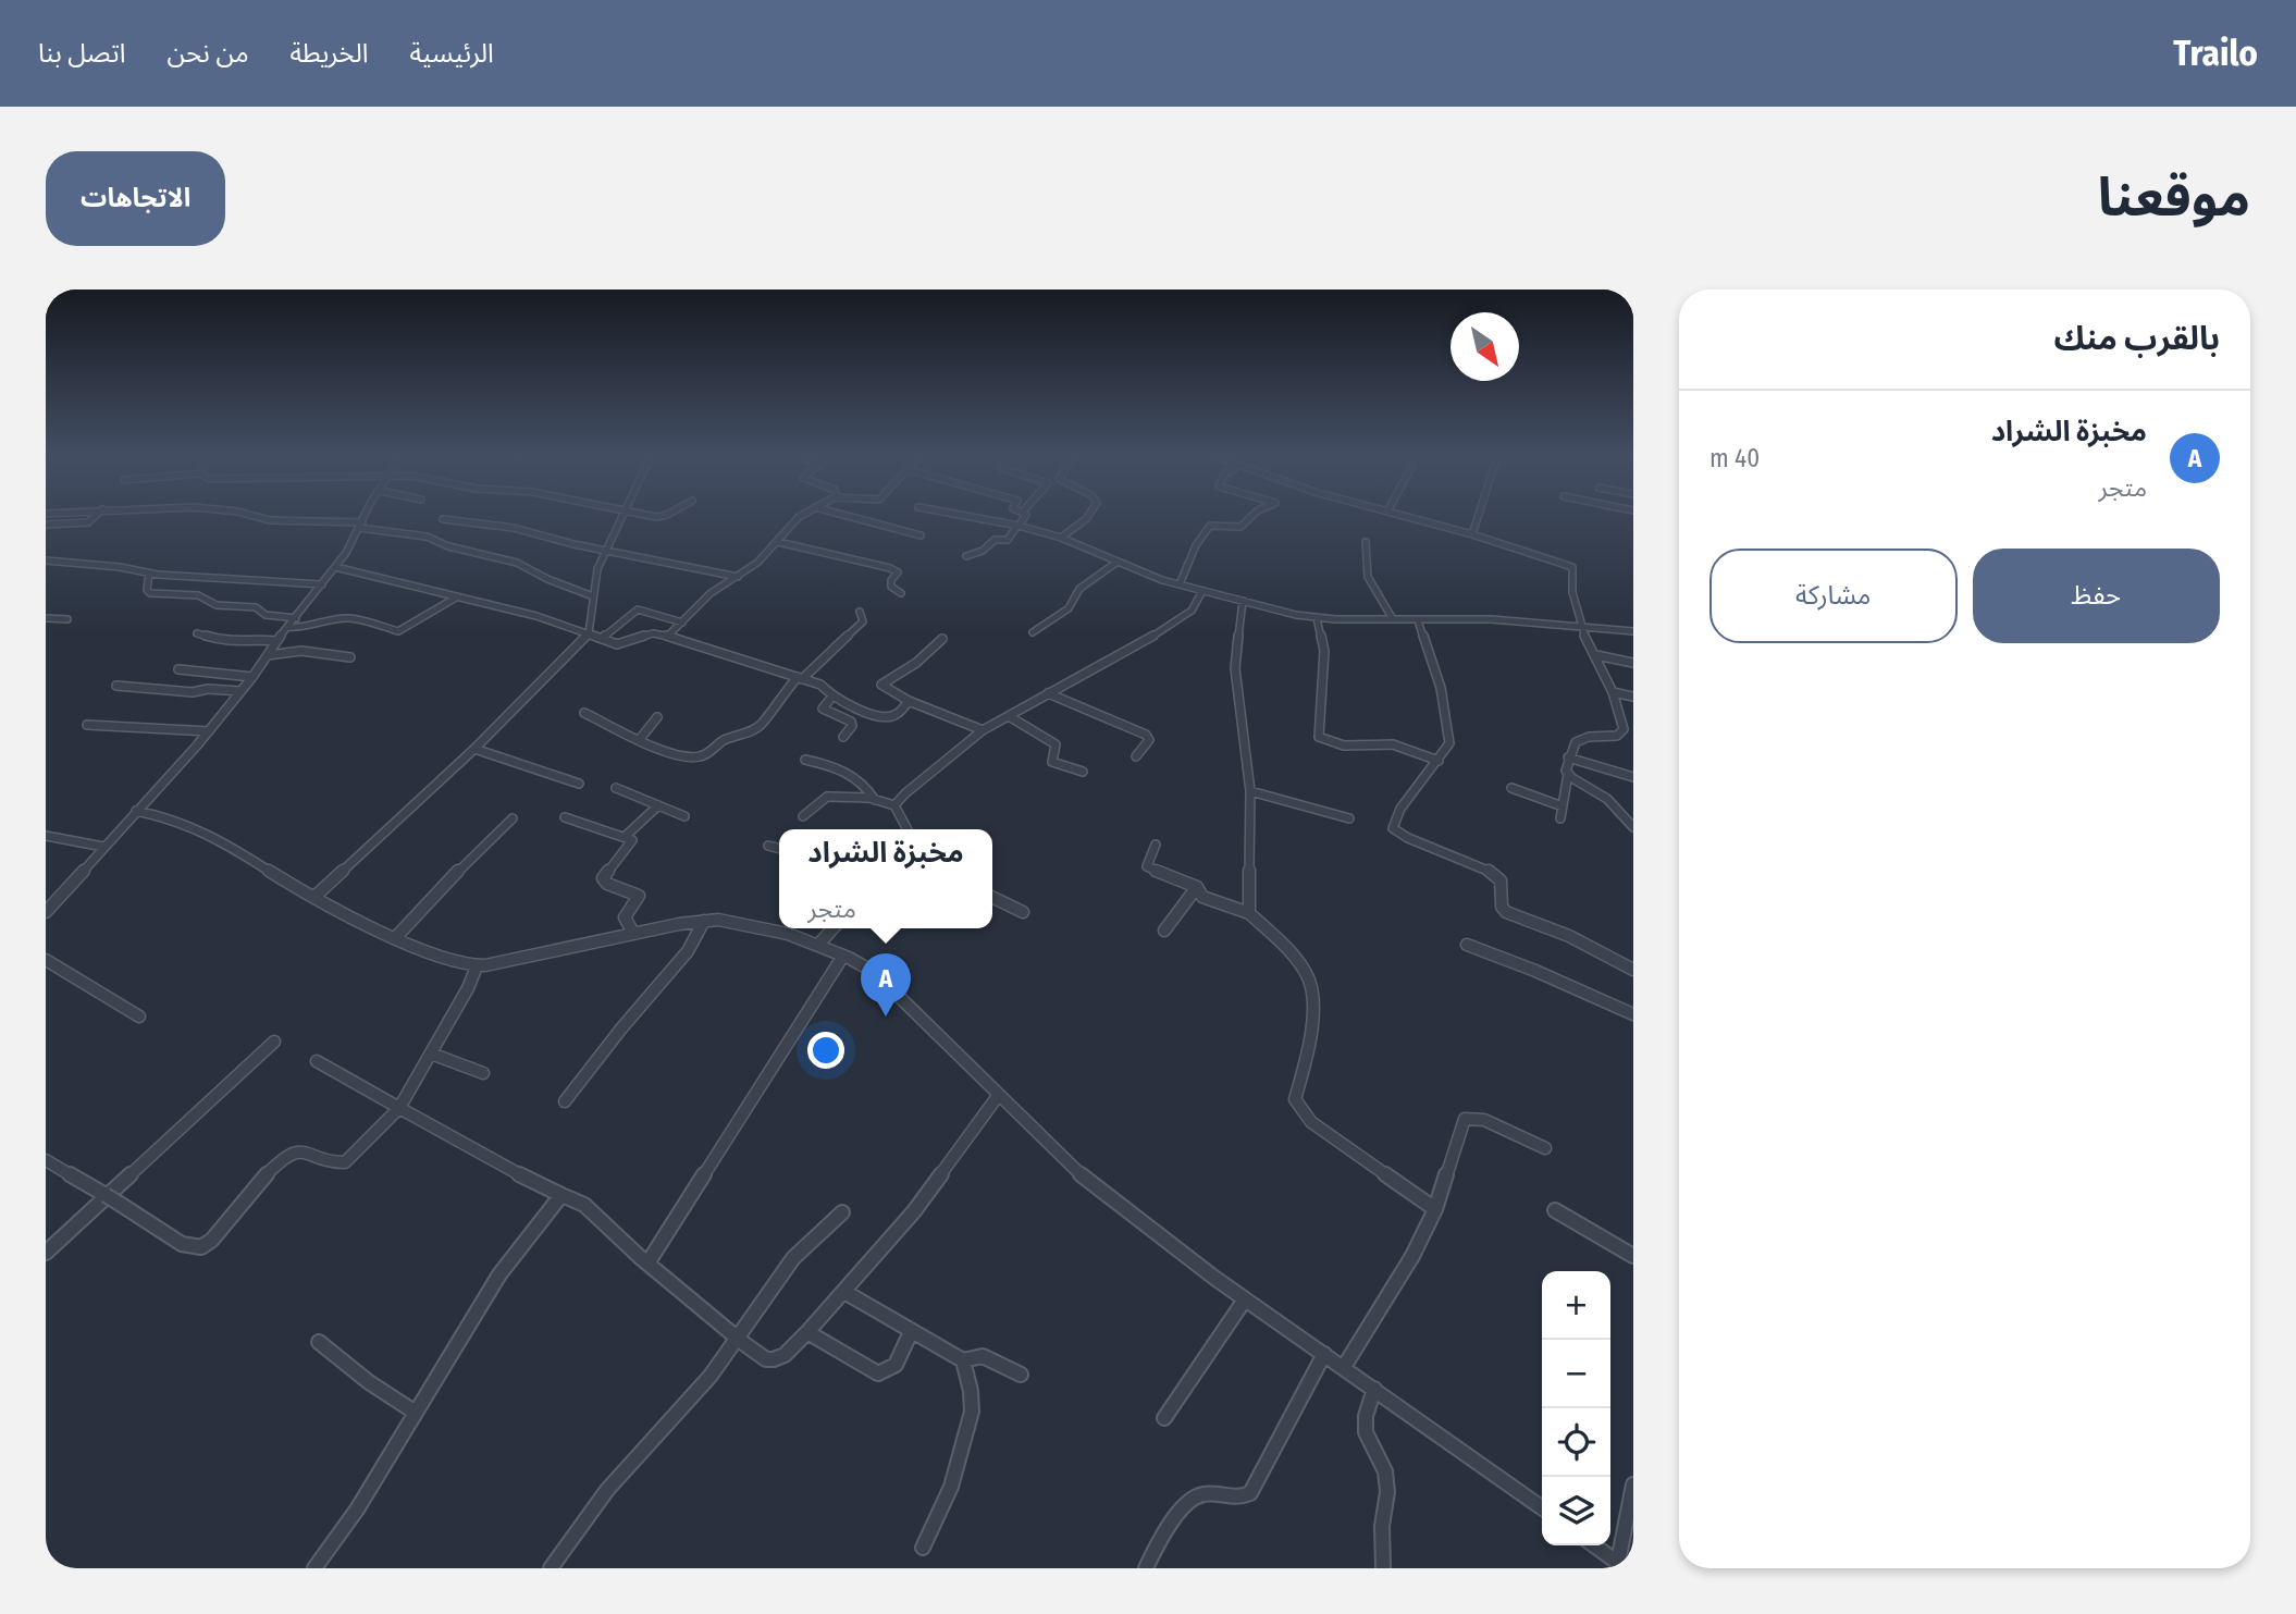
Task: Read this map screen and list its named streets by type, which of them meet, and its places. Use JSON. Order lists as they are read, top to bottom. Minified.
{"north":"bottom right","page":{"header":"Trailo","nav":["الرئيسية","الخريطة","من نحن","اتصل بنا"],"title":"موقعنا","buttons":["الاتجاهات",["حفظ","مشاركة"]],"heading":"بالقرب منك","list":[{"mark":"A","name":"مخبزة الشراد","note":"متجر","value":"40 m"}],"popup":["مخبزة الشراد","متجر"],"pins":"A","map_buttons":["+","−"]}}
